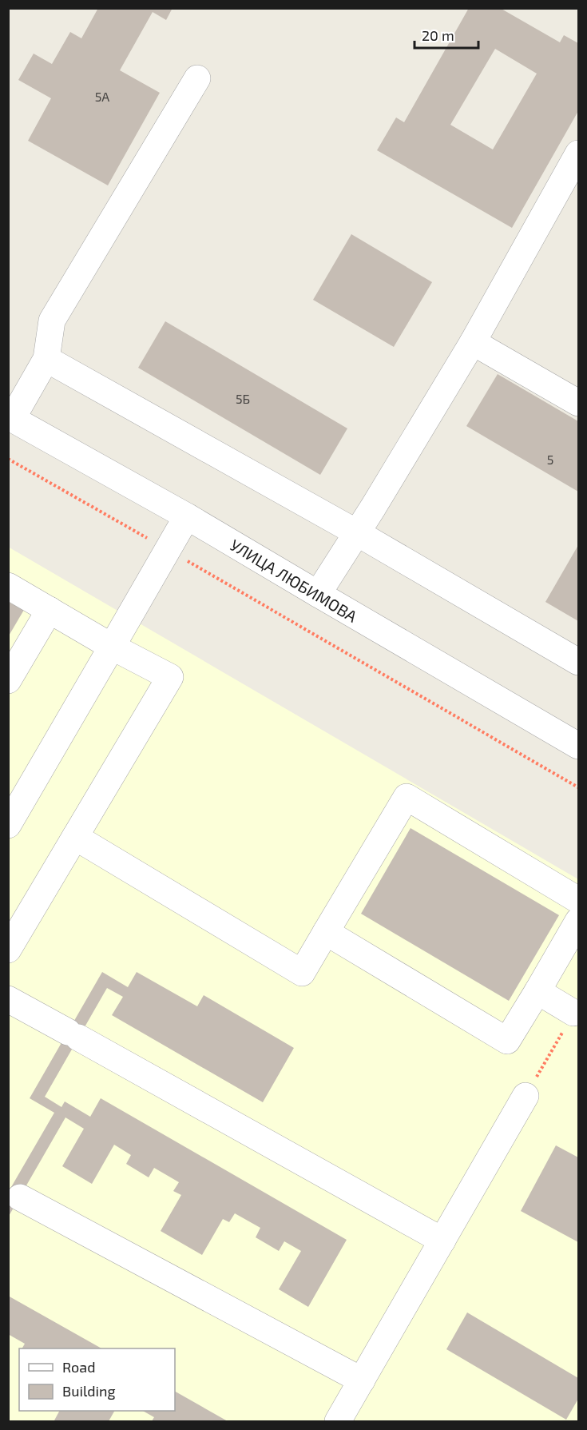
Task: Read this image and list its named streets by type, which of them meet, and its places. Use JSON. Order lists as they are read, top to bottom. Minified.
{"streets":{"street":["УЛИЦА ЛЮБИМОВА"]},"house_numbers":["5А","5Б","5"],"legend":["Road","Building"],"scale_bar":"20 m"}
